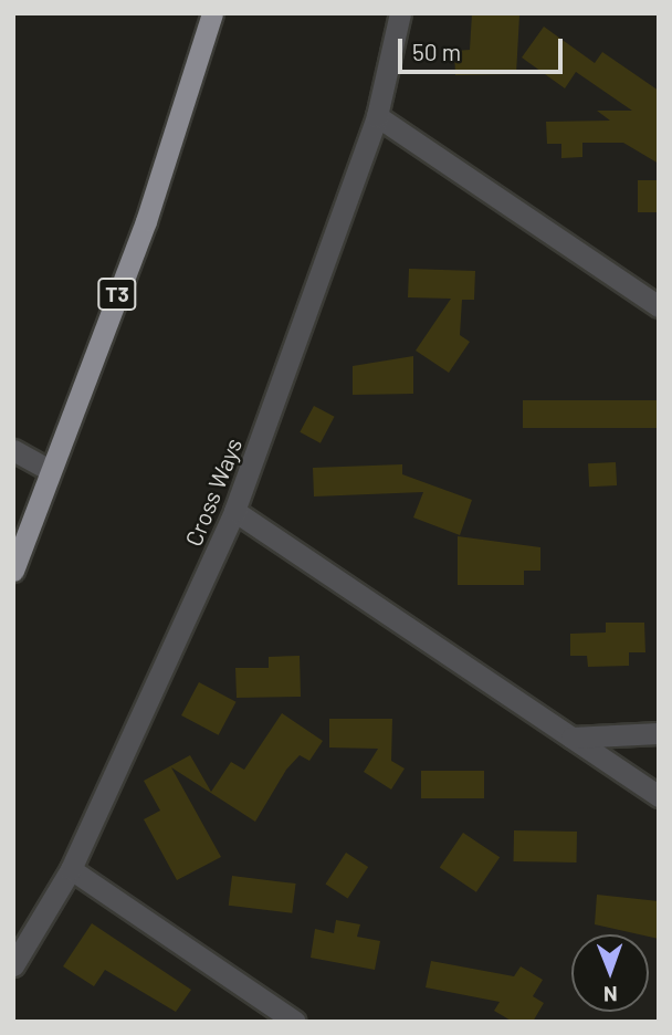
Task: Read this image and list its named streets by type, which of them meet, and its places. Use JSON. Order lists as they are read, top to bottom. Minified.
{"streets":{"highway":["T3"],"street":["Cross Ways"]},"scale_bar":"50 m","north":"bottom"}
